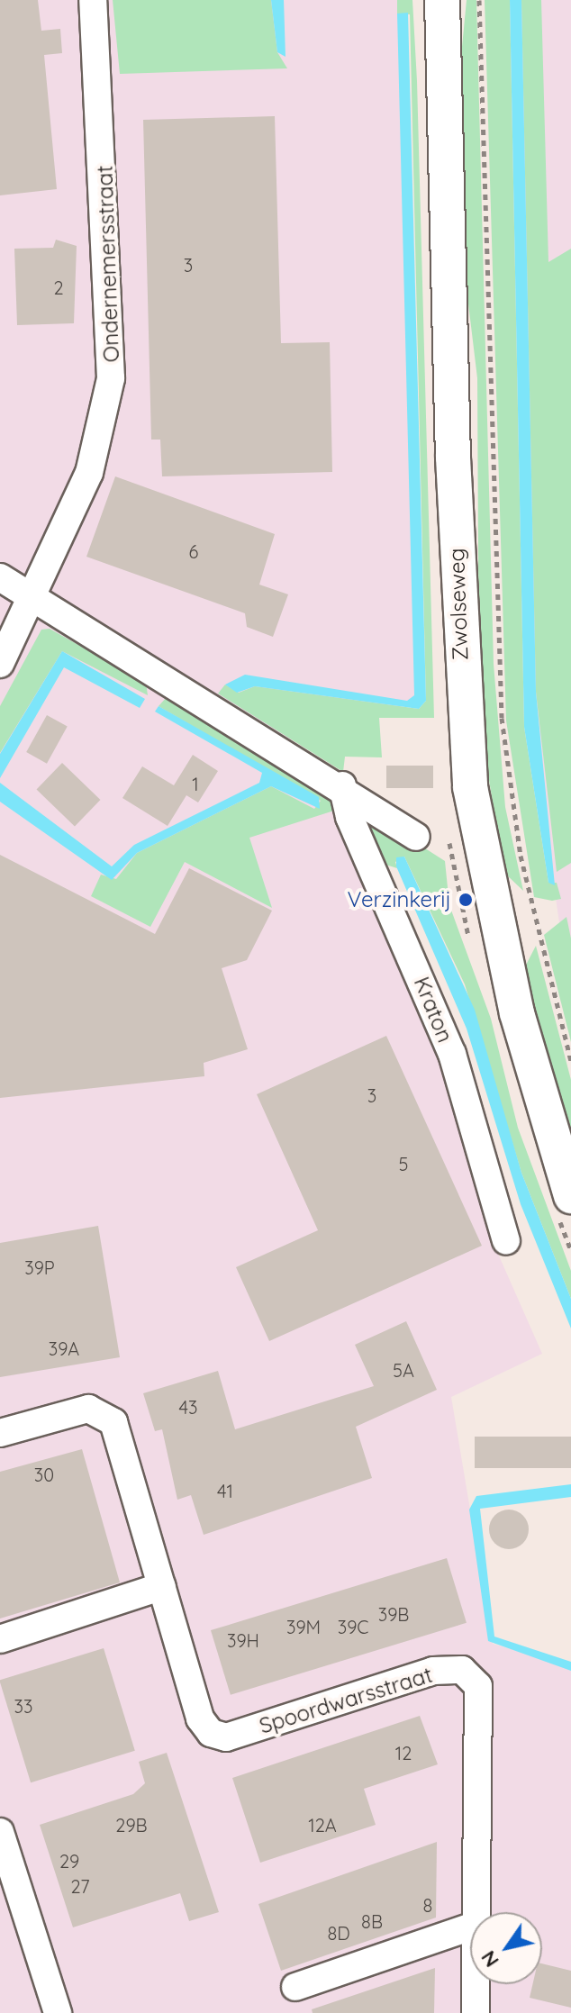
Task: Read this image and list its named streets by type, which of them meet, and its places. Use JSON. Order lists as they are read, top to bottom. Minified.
{"streets":{"main road":["Zwolseweg"],"street":["Ondernemersstraat","Kraton","Spoordwarsstraat"]},"places":["Verzinkerij"],"house_numbers":["3","2","6","1","3","5","39P","39A","5A","43","30","41","39B","39M","39C","39H","33","12","29B","12A","29","27","8","8B","8D"],"north":"bottom left"}
